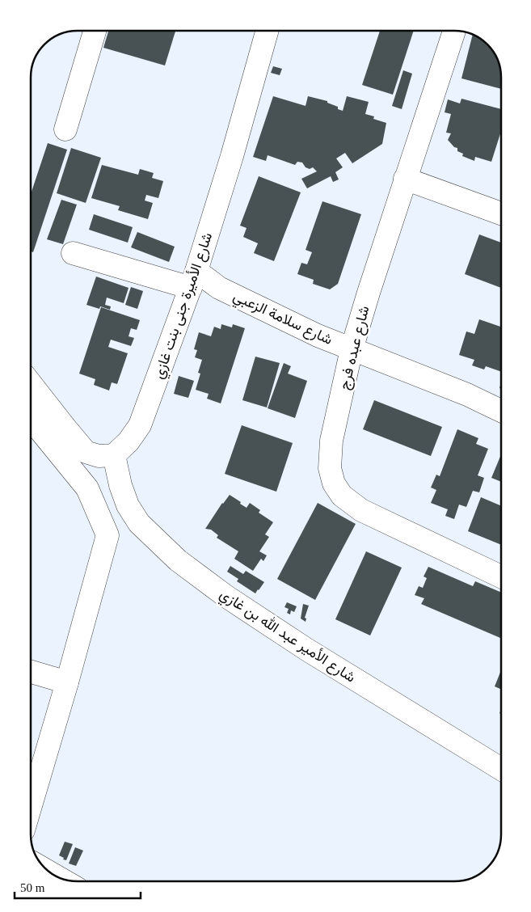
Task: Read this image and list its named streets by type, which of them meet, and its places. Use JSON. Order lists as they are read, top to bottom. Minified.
{"streets":{"street":["شارع الأميرة جنى بنت غازي","شارع سلامة الزعبي","شارع عبده فرج","شارع الأمير عبد الله بن غازي"]},"crossings":[["شارع الأميرة جنى بنت غازي","شارع سلامة الزعبي"],["شارع الأميرة جنى بنت غازي","شارع الأمير عبد الله بن غازي"],["شارع سلامة الزعبي","شارع عبده فرج"]],"scale_bar":"50 m"}
